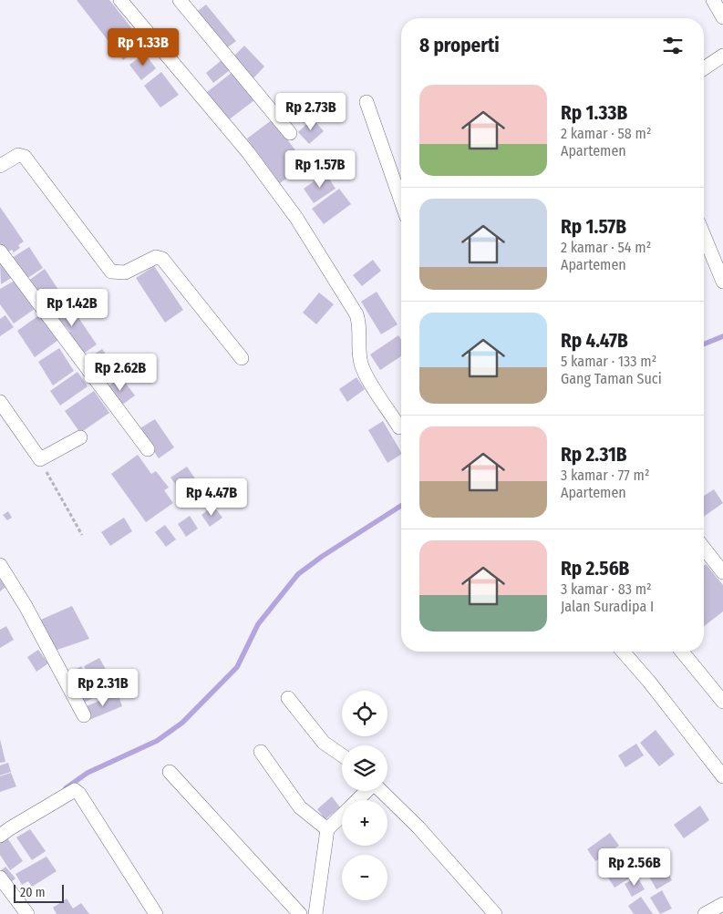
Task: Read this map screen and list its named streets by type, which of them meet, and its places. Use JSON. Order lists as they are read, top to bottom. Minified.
{"scale_bar":"20 m","page":{"heading":"8 properti","price":["Rp 1.33B","Rp 2.73B","Rp 1.57B","Rp 1.42B","Rp 2.62B","Rp 4.47B","Rp 2.31B","Rp 2.56B"],"list":[{"name":"Rp 1.33B","note":"2 kamar · 58 m² · Apartemen"},{"name":"Rp 1.57B","note":"2 kamar · 54 m² · Apartemen"},{"name":"Rp 4.47B","note":"5 kamar · 133 m² · Gang Taman Suci"},{"name":"Rp 2.31B","note":"3 kamar · 77 m² · Apartemen"},{"name":"Rp 2.56B","note":"3 kamar · 83 m² · Jalan Suradipa I"}],"map_buttons":["+","−"],"scale":"20 m"}}
